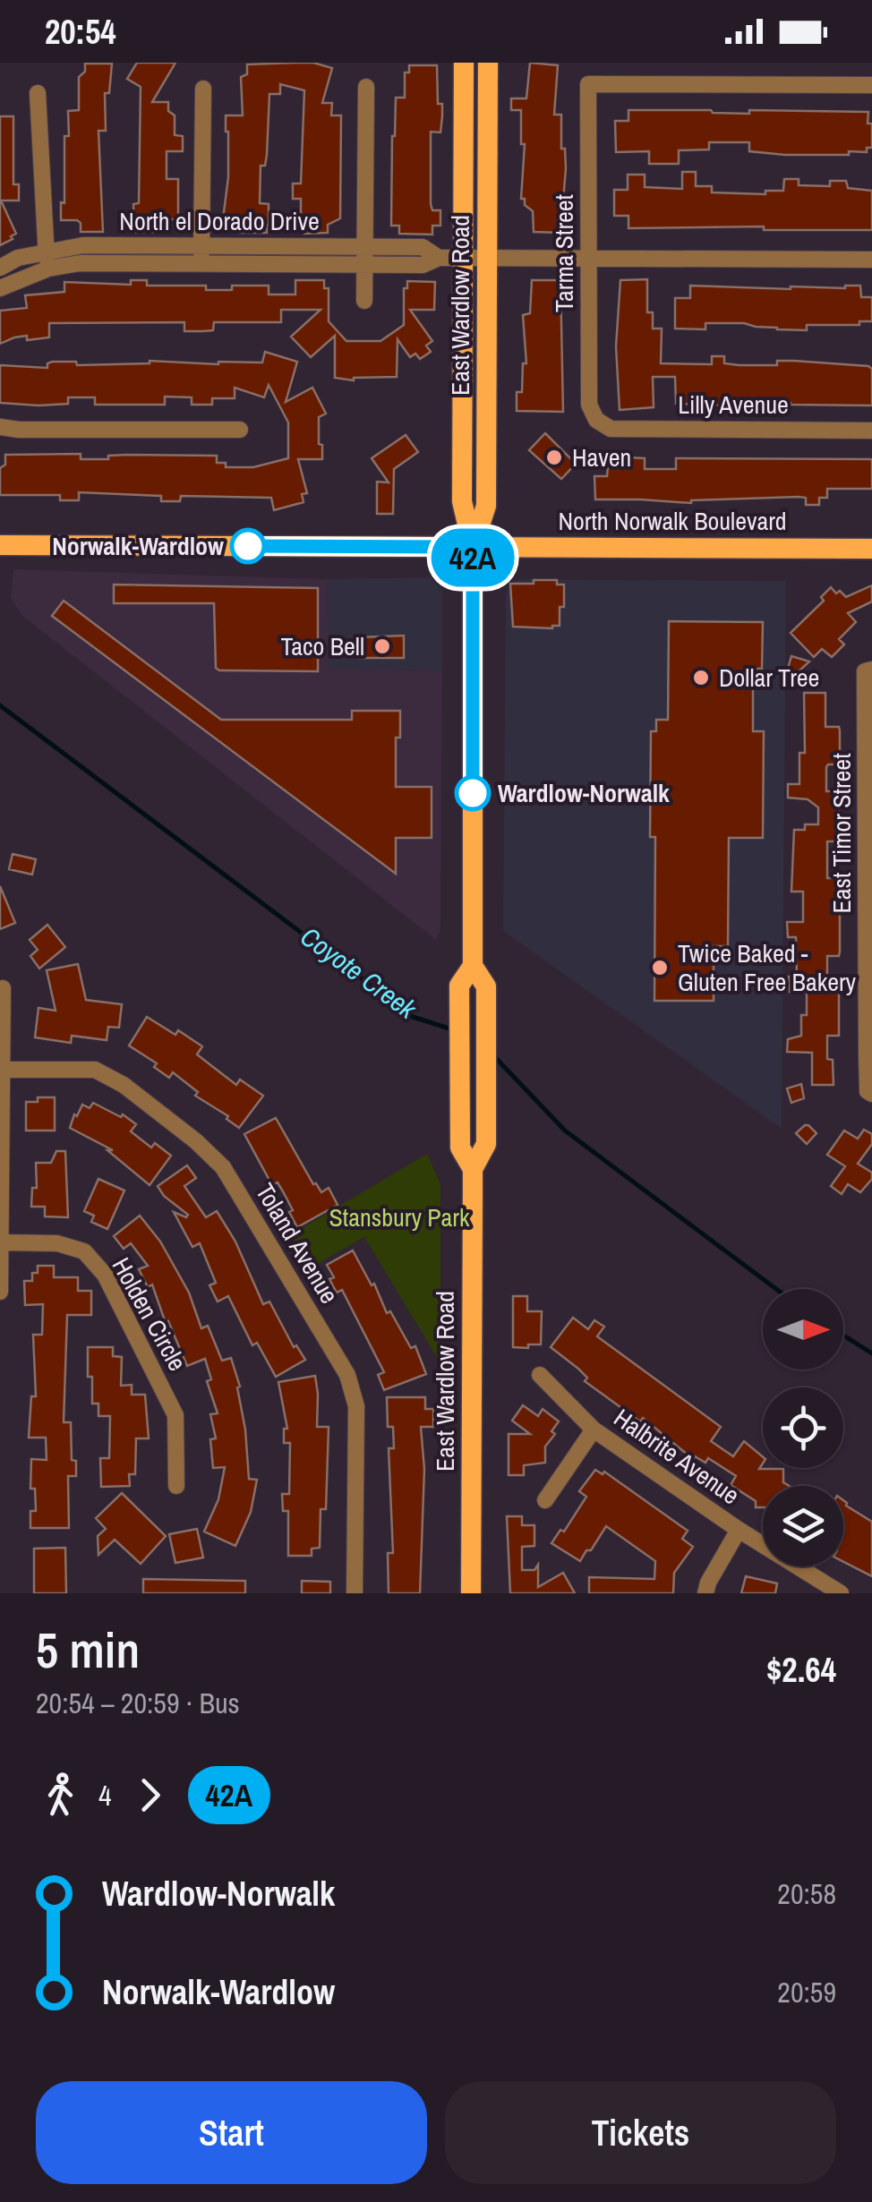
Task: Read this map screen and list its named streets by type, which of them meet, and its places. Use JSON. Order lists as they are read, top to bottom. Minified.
{"streets":{"main road":["East Wardlow Road","North Norwalk Boulevard"],"street":["North el Dorado Drive","Tarma Street","Lilly Avenue","East Timor Street","Toland Avenue","Holden Circle","Halbrite Avenue"]},"crossings":[["North el Dorado Drive","Tarma Street"],["North el Dorado Drive","East Wardlow Road"],["Tarma Street","Lilly Avenue"],["East Wardlow Road","North Norwalk Boulevard"]],"water":["Coyote Creek"],"parks":["Stansbury Park"],"places":["Haven","Norwalk-Wardlow","Taco Bell","Dollar Tree","Wardlow-Norwalk","Twice Baked - Gluten Free Bakery"],"lines":["bus line 42A"],"north":"right","page":{"status":"20:54","on_map":"42A","heading":["5 min","20:54 – 20:59 · Bus","$2.64"],"legs":["4","42A"],"list":[{"name":"Wardlow-Norwalk","value":"20:58"},{"name":"Norwalk-Wardlow","value":"20:59"}],"buttons":["Start","Tickets"]}}
